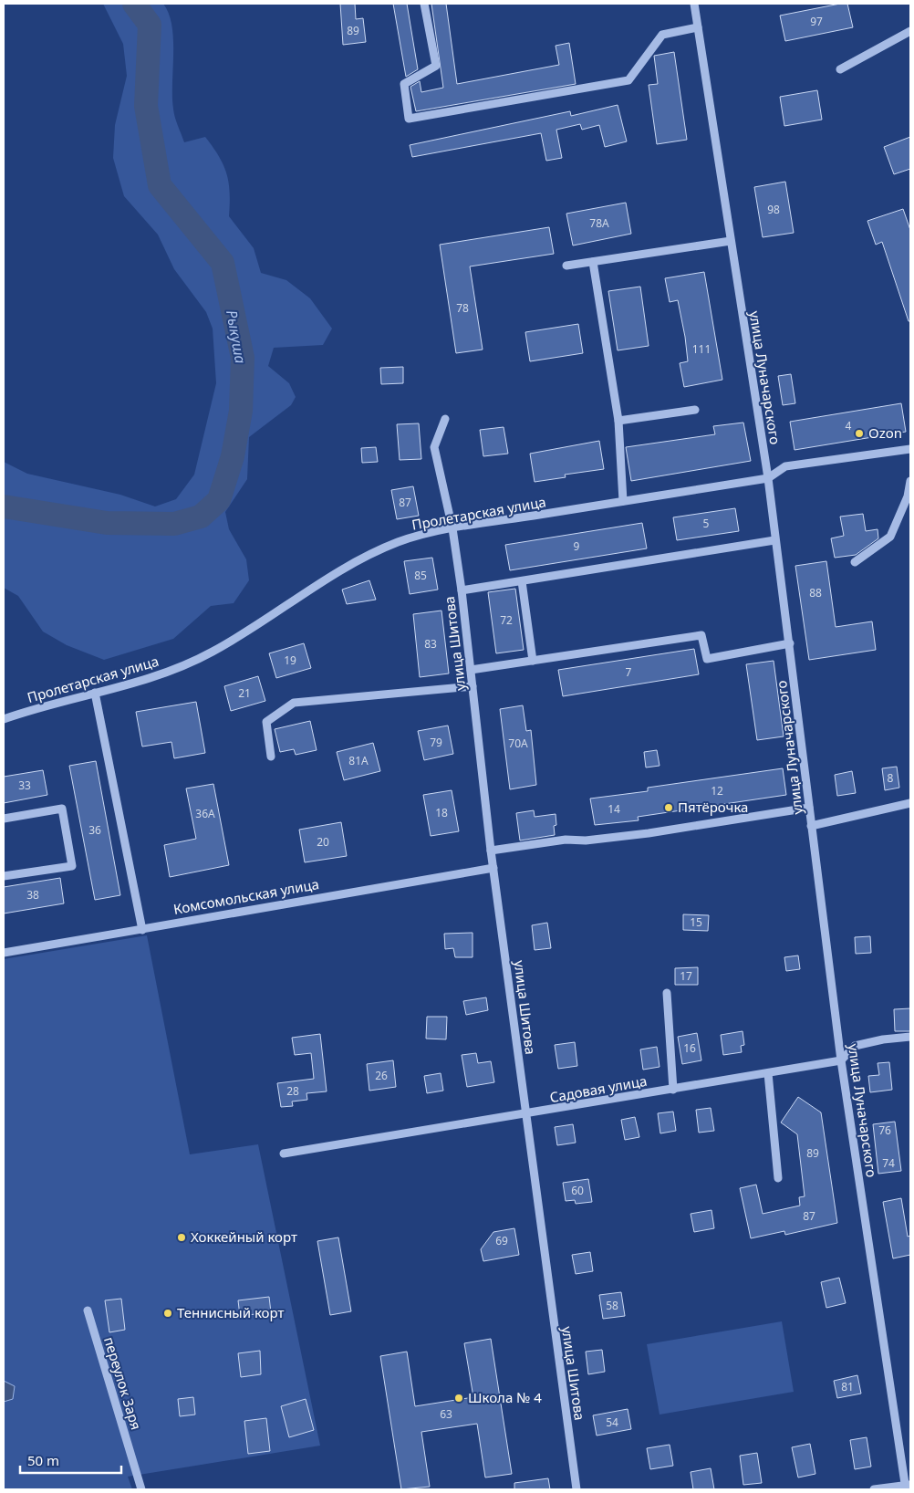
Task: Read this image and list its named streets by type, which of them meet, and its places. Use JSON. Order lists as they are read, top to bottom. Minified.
{"streets":{"street":["улица Луначарского","Пролетарская улица","улица Шитова","Комсомольская улица","Садовая улица","переулок Заря"]},"crossings":[["улица Луначарского","Пролетарская улица"],["улица Луначарского","Садовая улица"],["Пролетарская улица","улица Шитова"],["улица Шитова","Комсомольская улица"],["улица Шитова","Садовая улица"]],"water":["Рыкуша"],"places":["Ozon","Пятёрочка","Хоккейный корт","Теннисный корт","Школа № 4"],"house_numbers":["97","89","98","78А","78","111","4","87","5","9","85","88","72","83","19","7","21","79","70А","81А","8","33","12","14","18","36А","36","20","38","15","17","16","26","28","76","89","74","60","87","69","58","81","63","54"],"scale_bar":"50 m"}
